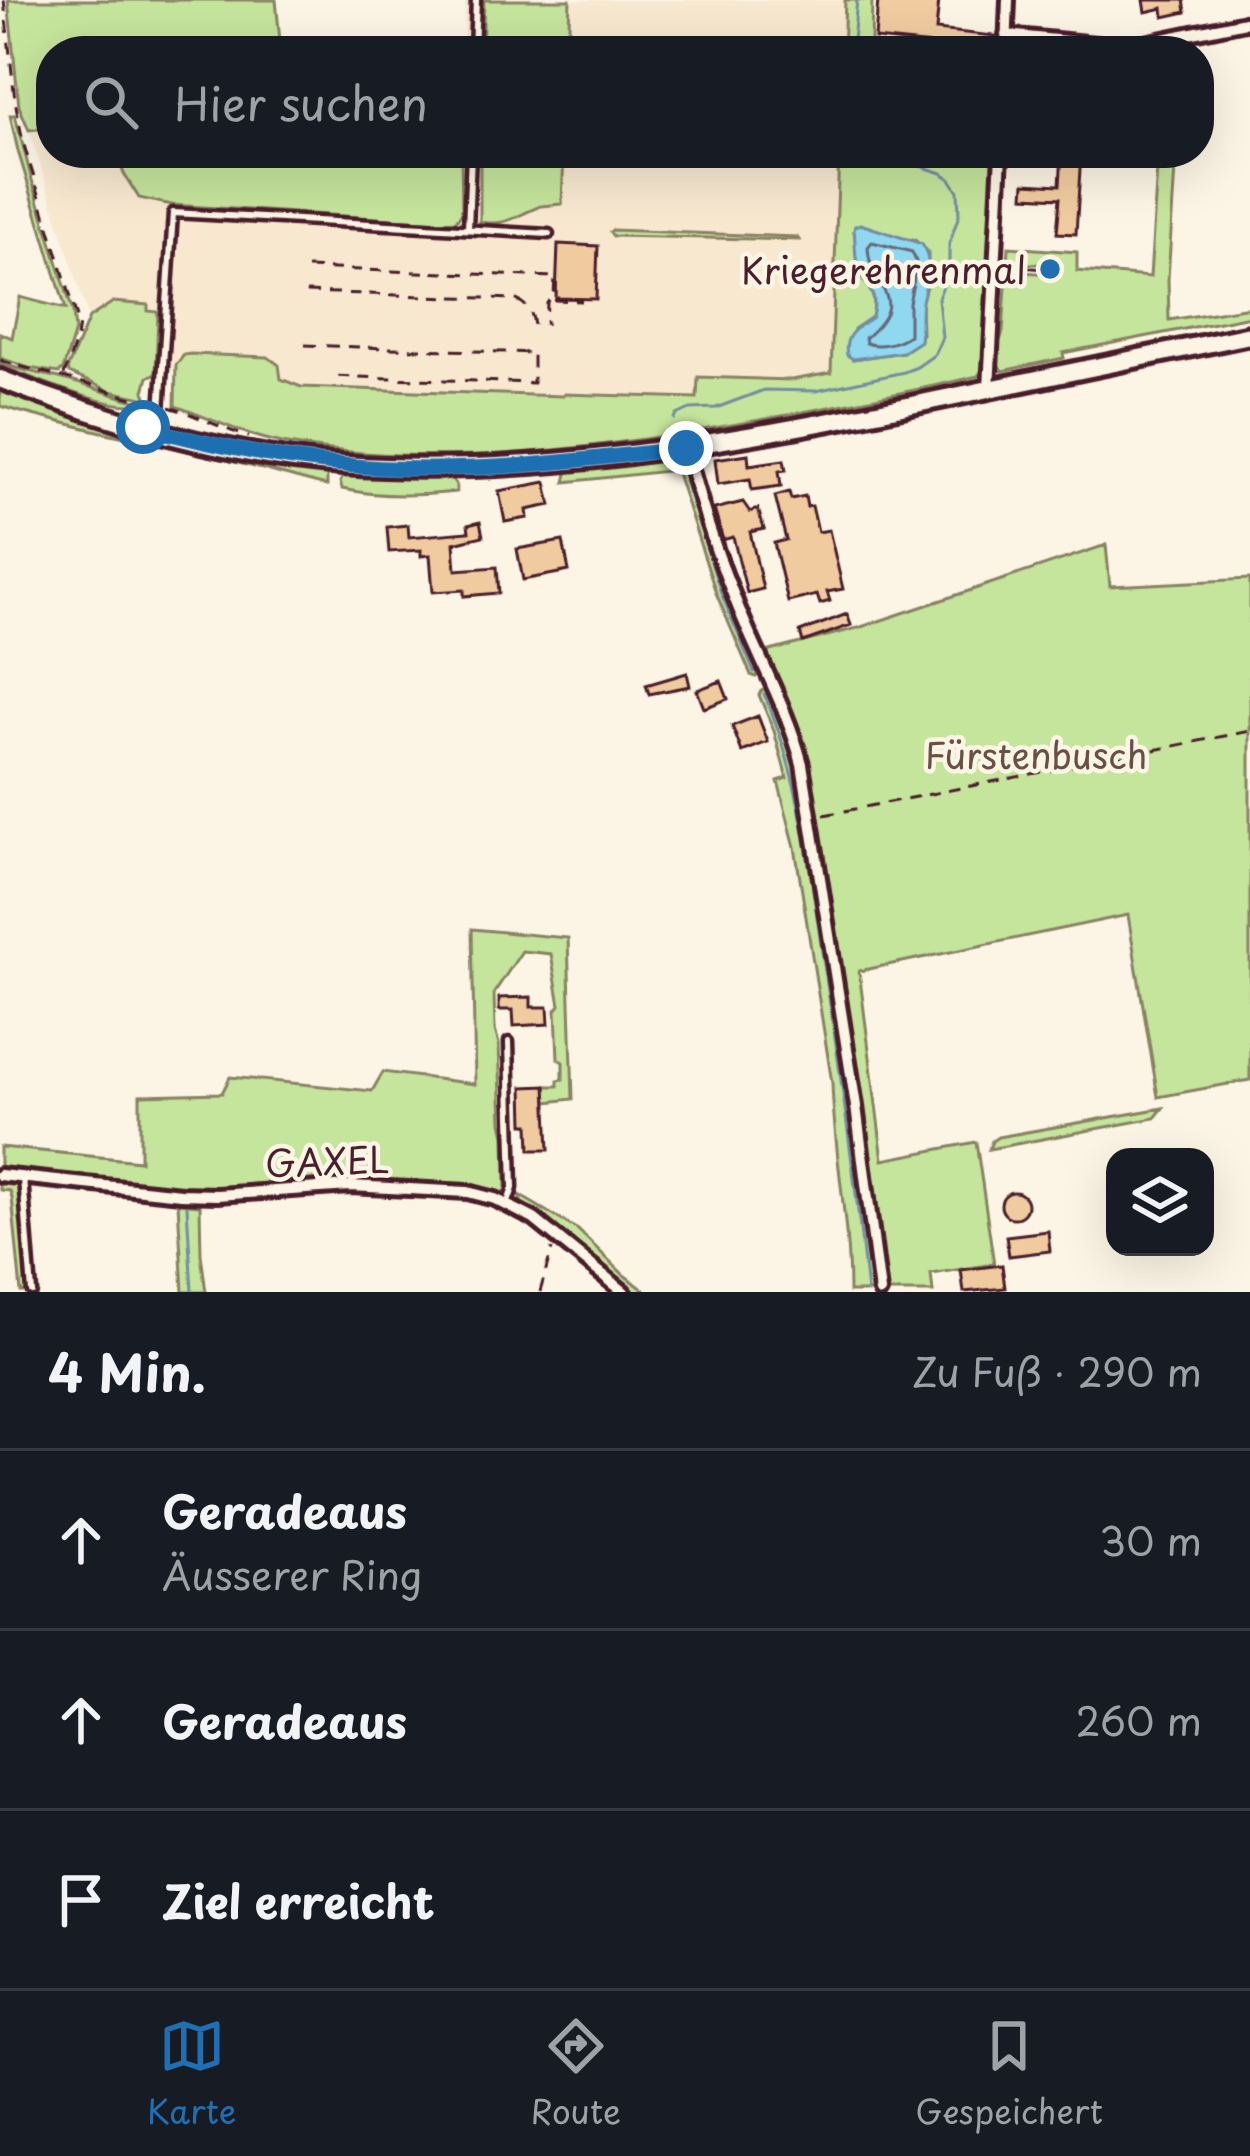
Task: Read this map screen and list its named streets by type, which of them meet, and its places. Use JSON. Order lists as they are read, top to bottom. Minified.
{"streets":{"street":["GAXEL"]},"parks":["Fürstenbusch"],"places":["Kriegerehrenmal"],"page":{"search":"Hier suchen","heading":["4 Min.","Zu Fuß · 290 m"],"list":[["Geradeaus","Äusserer Ring","30 m"],["Geradeaus","260 m"],"Ziel erreicht"],"nav":["Karte","Route","Gespeichert"]}}
